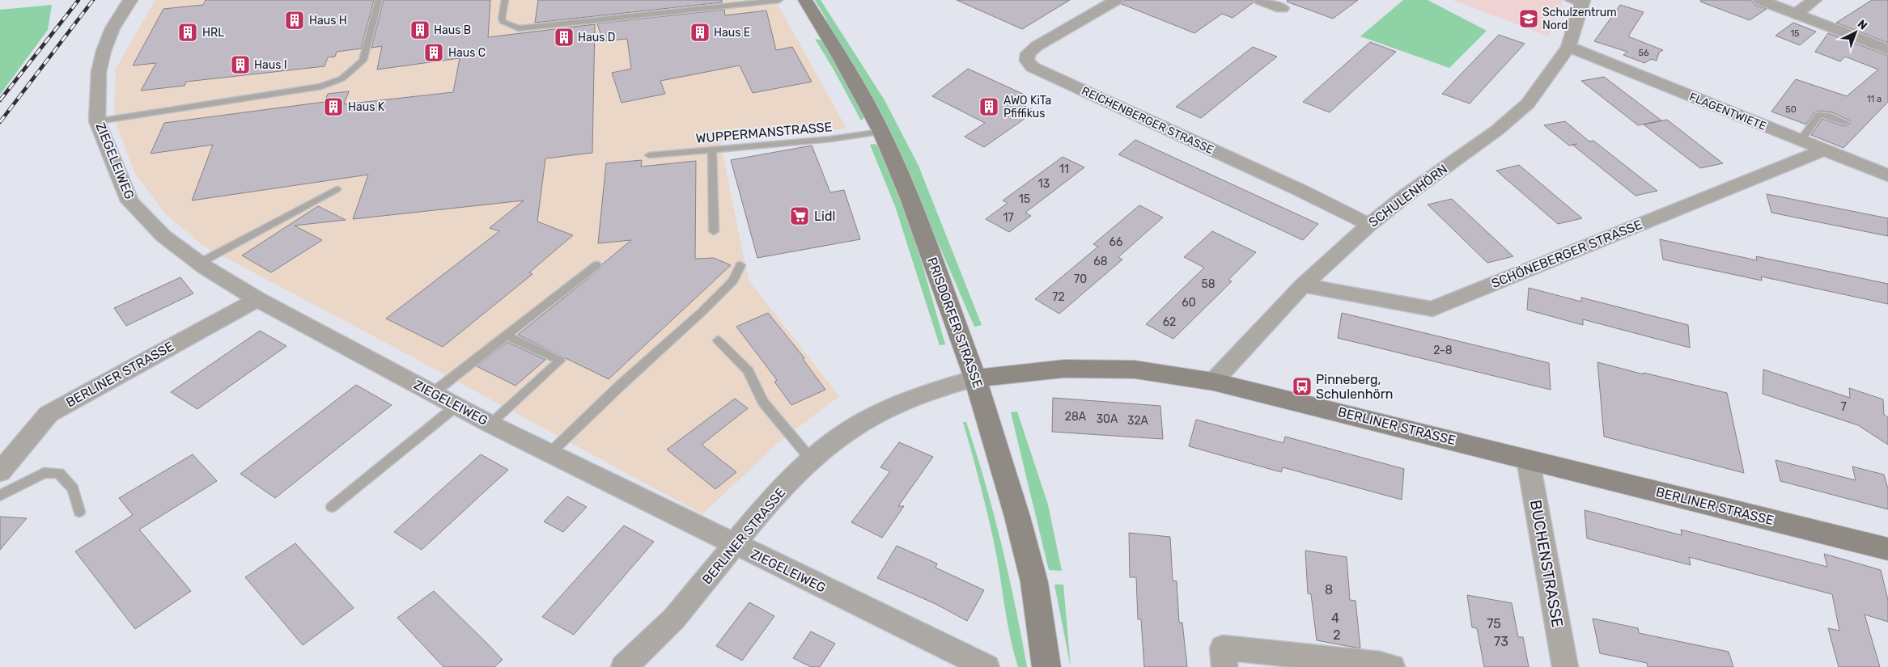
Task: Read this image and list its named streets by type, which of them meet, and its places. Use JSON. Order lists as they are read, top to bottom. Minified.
{"streets":{"main road":["PRISDORFER STRASSE","BERLINER STRASSE"],"street":["FLAGENTWIETE","REICHENBERGER STRASSE","ZIEGELEIWEG","SCHULENHÖRN","SCHÖNEBERGER STRASSE","BUCHENSTRASSE"],"lane":["WUPPERMANSTRASSE"]},"crossings":[["FLAGENTWIETE","SCHULENHÖRN"],["FLAGENTWIETE","SCHÖNEBERGER STRASSE"],["REICHENBERGER STRASSE","SCHULENHÖRN"],["WUPPERMANSTRASSE","PRISDORFER STRASSE"],["ZIEGELEIWEG","BERLINER STRASSE"],["SCHULENHÖRN","SCHÖNEBERGER STRASSE"],["SCHULENHÖRN","BERLINER STRASSE"],["PRISDORFER STRASSE","BERLINER STRASSE"],["BERLINER STRASSE","BUCHENSTRASSE"]],"places":{"school or university":["Schulzentrum Nord"],"building":["Haus H","Haus B","HRL","Haus E","Haus D","Haus C","Haus I","Haus K","AWO KiTa Pfiffikus"],"supermarket":["Lidl"],"bus stop":["Pinneberg, Schulenhörn"]},"house_numbers":["15","56","11 a","50","11","13","15","17","66","68","70","58","72","60","62","2-8","7","28A","30A","32A","8","4","75","2","73"],"north":"top right"}
